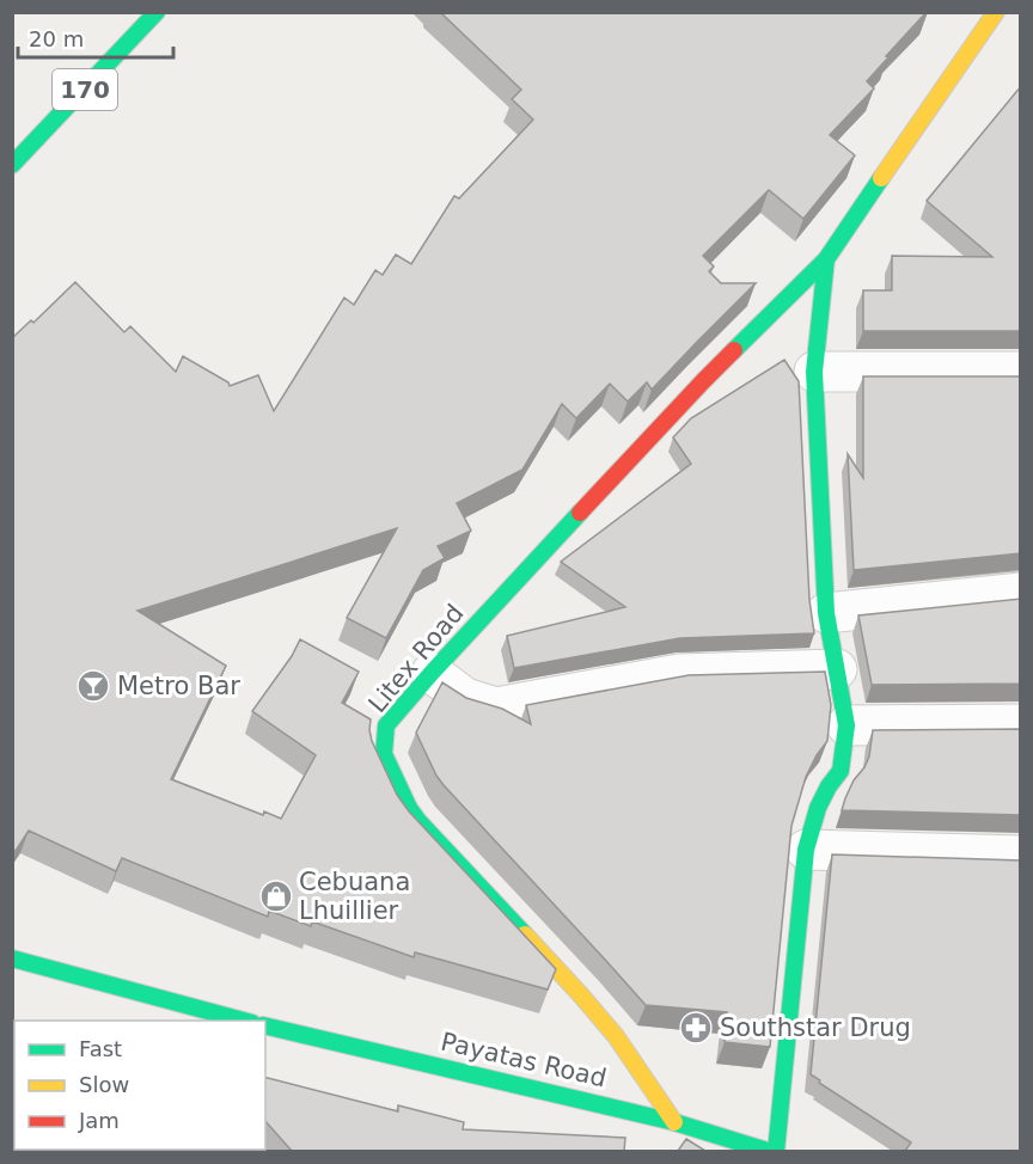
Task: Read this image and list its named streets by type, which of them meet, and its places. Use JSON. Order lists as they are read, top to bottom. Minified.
{"streets":{"street":["170","Litex Road","Payatas Road"]},"crossings":[["Litex Road","Payatas Road"]],"places":{"bar":["Metro Bar"],"shop":["Cebuana Lhuillier"],"pharmacy":["Southstar Drug"]},"legend":["Fast","Slow","Jam"],"scale_bar":"20 m"}
